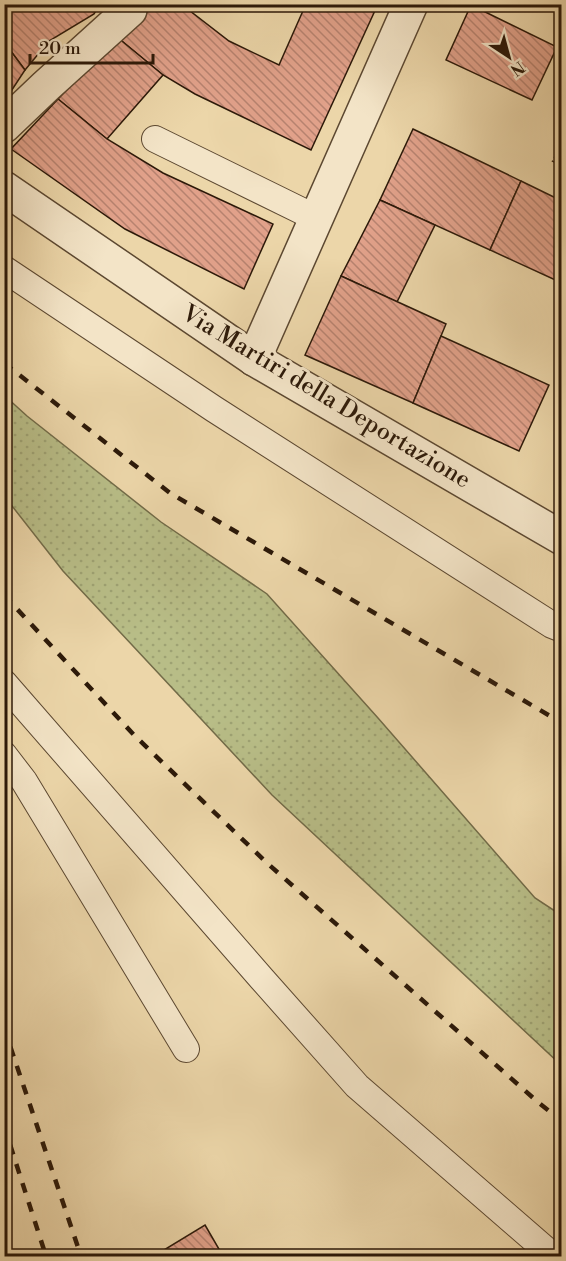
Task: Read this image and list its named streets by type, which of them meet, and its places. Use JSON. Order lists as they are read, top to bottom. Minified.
{"streets":{"street":["Via Martiri della Deportazione"]},"scale_bar":"20 m","north":"bottom right"}
